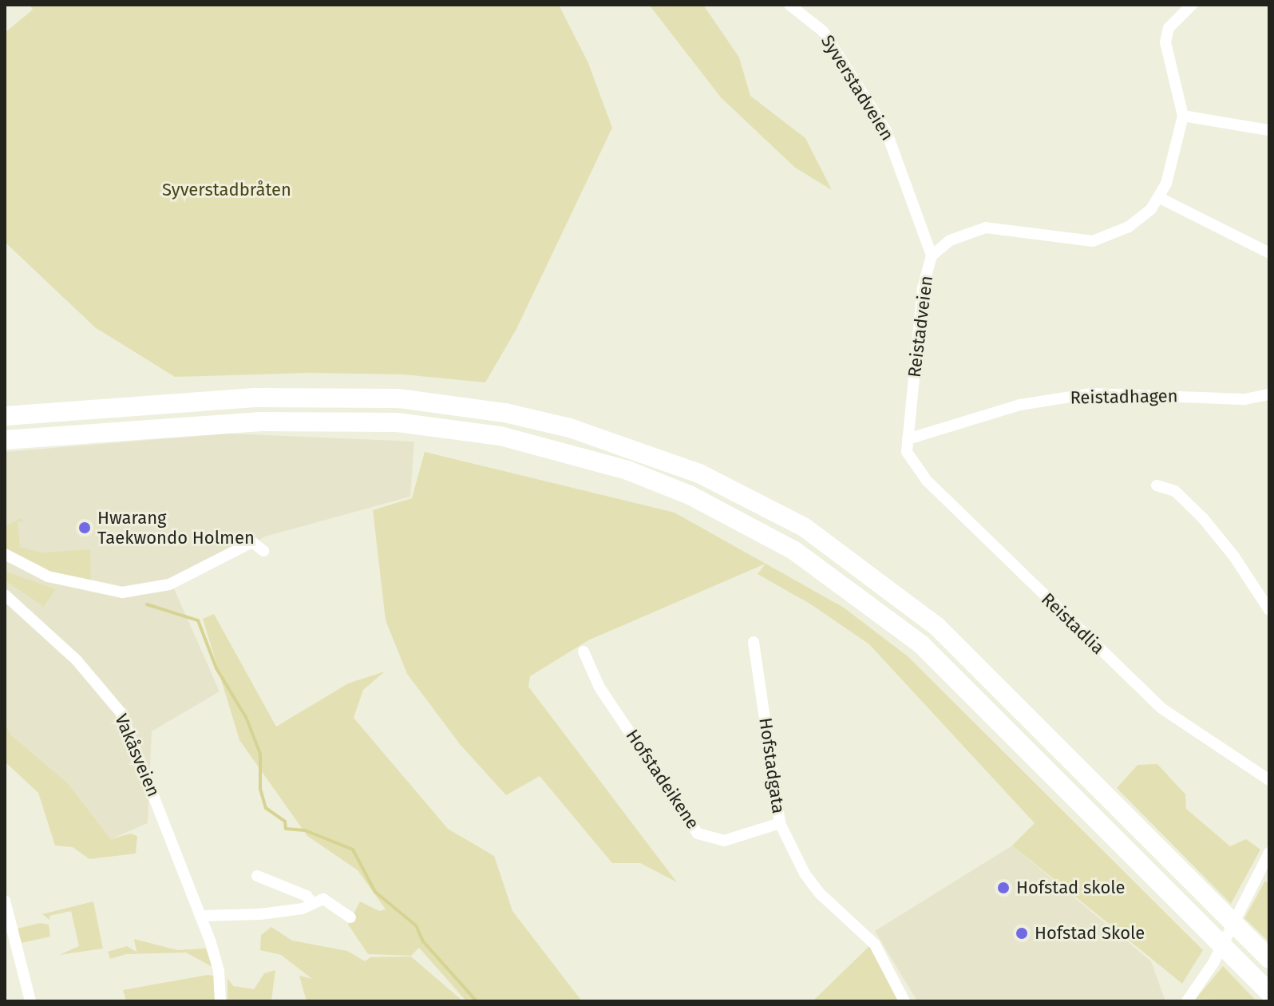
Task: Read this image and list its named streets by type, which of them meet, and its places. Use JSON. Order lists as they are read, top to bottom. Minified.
{"streets":{"street":["Syverstadveien","Reistadveien","Reistadhagen","Reistadlia","Vakåsveien","Hofstadgata","Hofstadeikene"]},"crossings":[["Syverstadveien","Reistadveien"],["Reistadveien","Reistadhagen"],["Reistadveien","Reistadlia"],["Reistadhagen","Reistadlia"],["Hofstadgata","Hofstadeikene"]],"parks":["Syverstadbråten"],"places":["Hwarang Taekwondo Holmen","Hofstad skole","Hofstad Skole"]}
